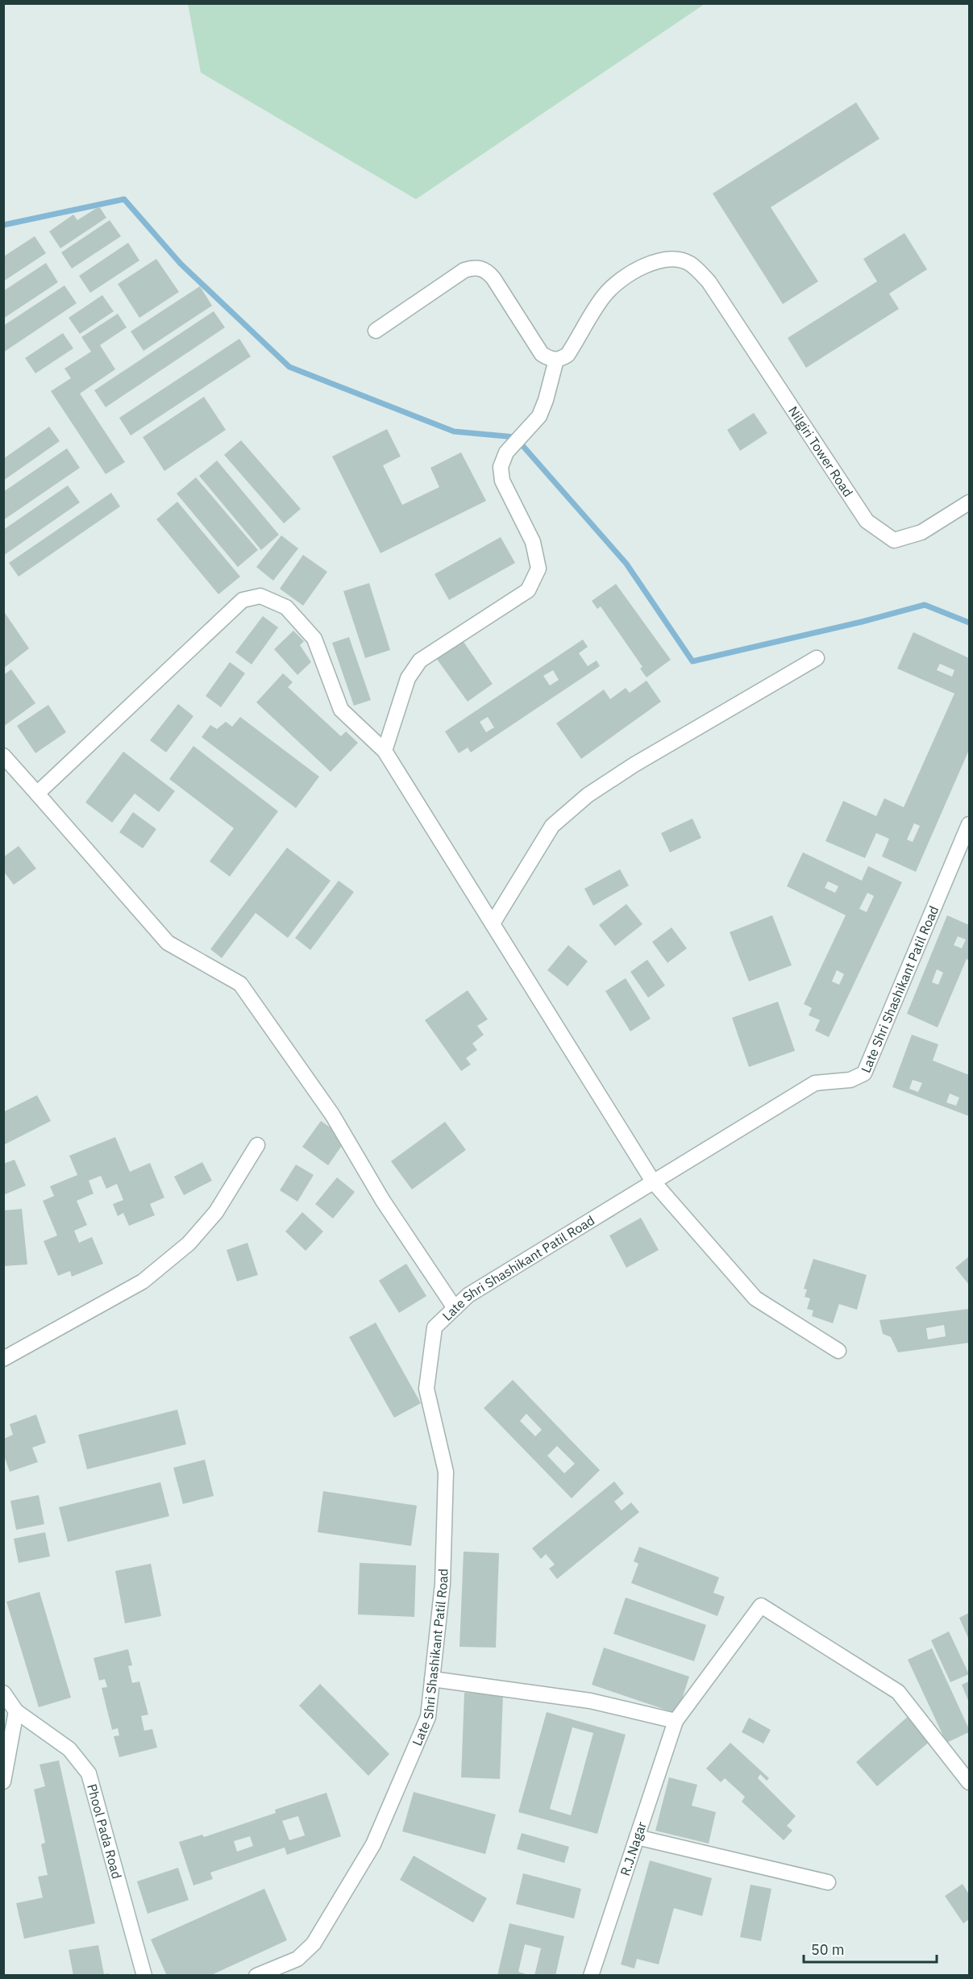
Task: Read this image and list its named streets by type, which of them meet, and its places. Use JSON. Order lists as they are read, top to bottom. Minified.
{"streets":{"street":["Nilgiri Tower Road","Late Shri Shashikant Patil Road","Phool Pada Road","R.J.Nagar"]},"scale_bar":"50 m"}
